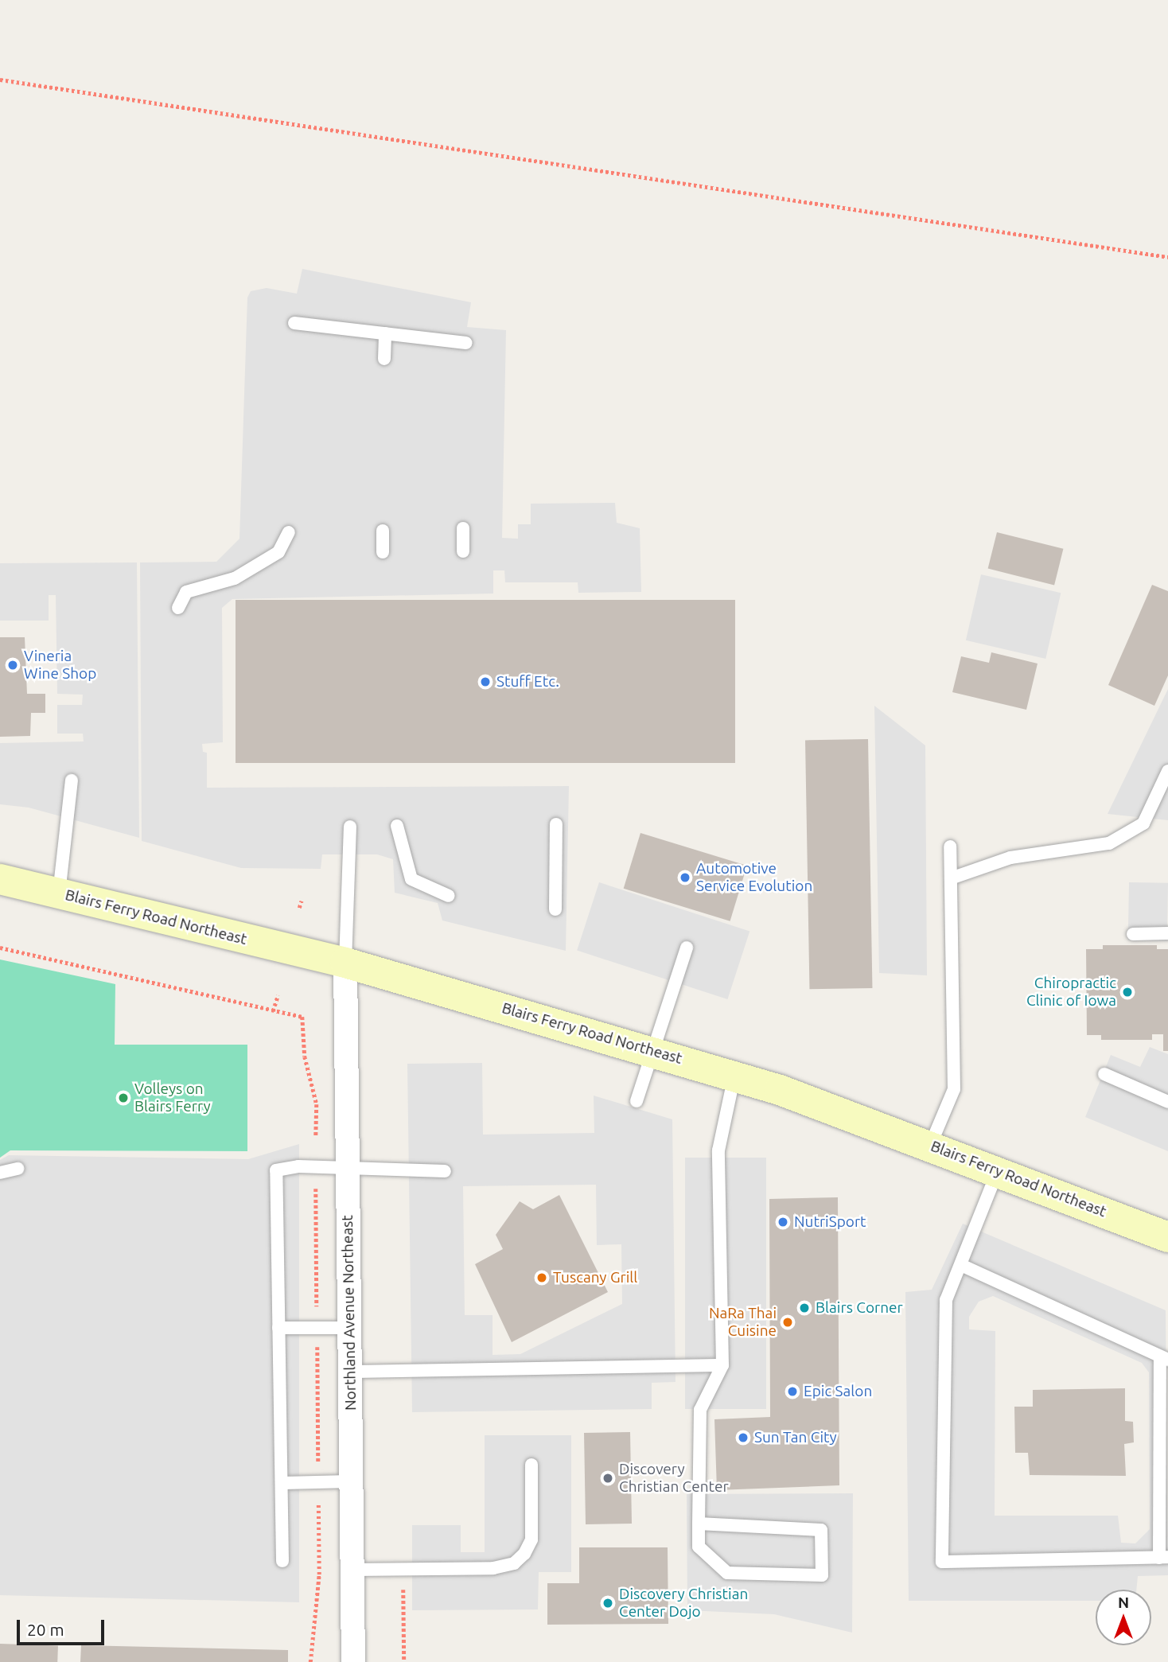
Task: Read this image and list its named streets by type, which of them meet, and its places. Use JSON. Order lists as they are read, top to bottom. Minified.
{"streets":{"main road":["Blairs Ferry Road Northeast"],"street":["Northland Avenue Northeast"]},"crossings":[["Blairs Ferry Road Northeast","Northland Avenue Northeast"]],"places":["Vineria Wine Shop","Stuff Etc.","Automotive Service Evolution","Chiropractic Clinic of Iowa","Volleys on Blairs Ferry","NutriSport","Tuscany Grill","Blairs Corner","NaRa Thai Cuisine","Epic Salon","Sun Tan City","Discovery Christian Center","Discovery Christian Center Dojo"],"scale_bar":"20 m","north":"top"}
